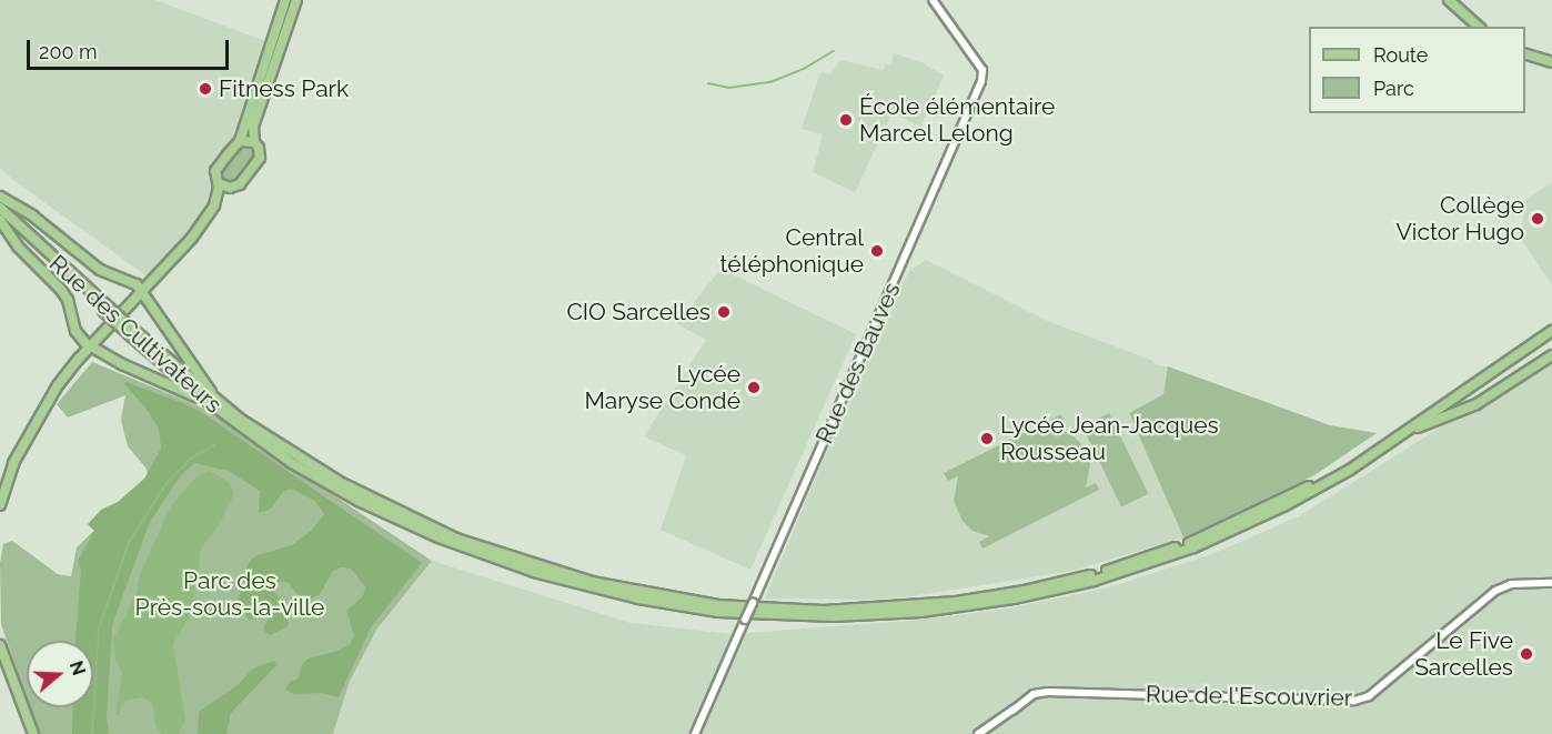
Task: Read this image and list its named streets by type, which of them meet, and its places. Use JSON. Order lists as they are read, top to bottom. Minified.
{"streets":{"main road":["Rue des Cultivateurs"],"street":["Rue des Bauves","Rue de l'Escouvrier"]},"parks":["Parc des Près-sous-la-ville"],"places":["Fitness Park","École élémentaire Marcel Lelong","Collège Victor Hugo","Central téléphonique","CIO Sarcelles","Lycée Maryse Condé","Lycée Jean-Jacques Rousseau","Le Five Sarcelles"],"legend":["Route","Parc"],"scale_bar":"200 m","north":"right"}
